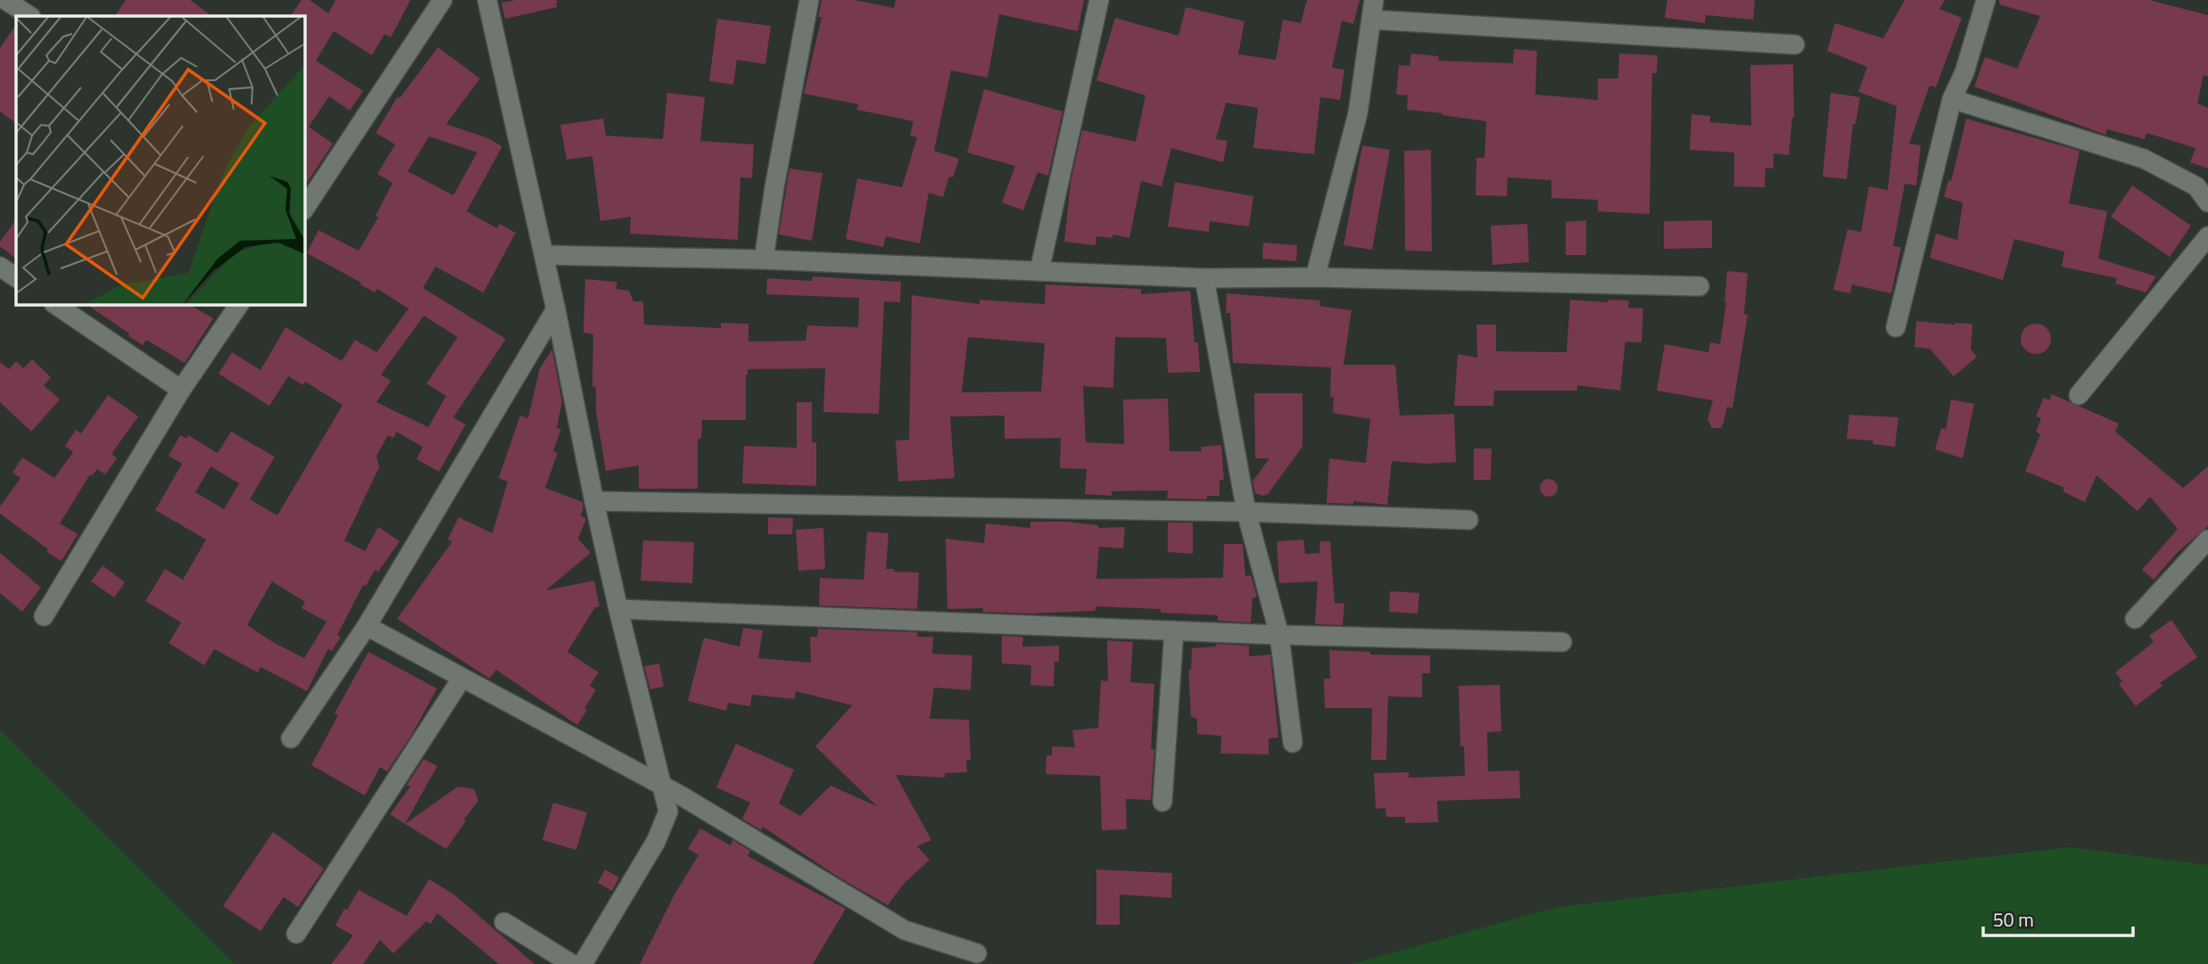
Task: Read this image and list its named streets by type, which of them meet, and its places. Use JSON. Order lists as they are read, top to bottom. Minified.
{"scale_bar":"50 m"}
